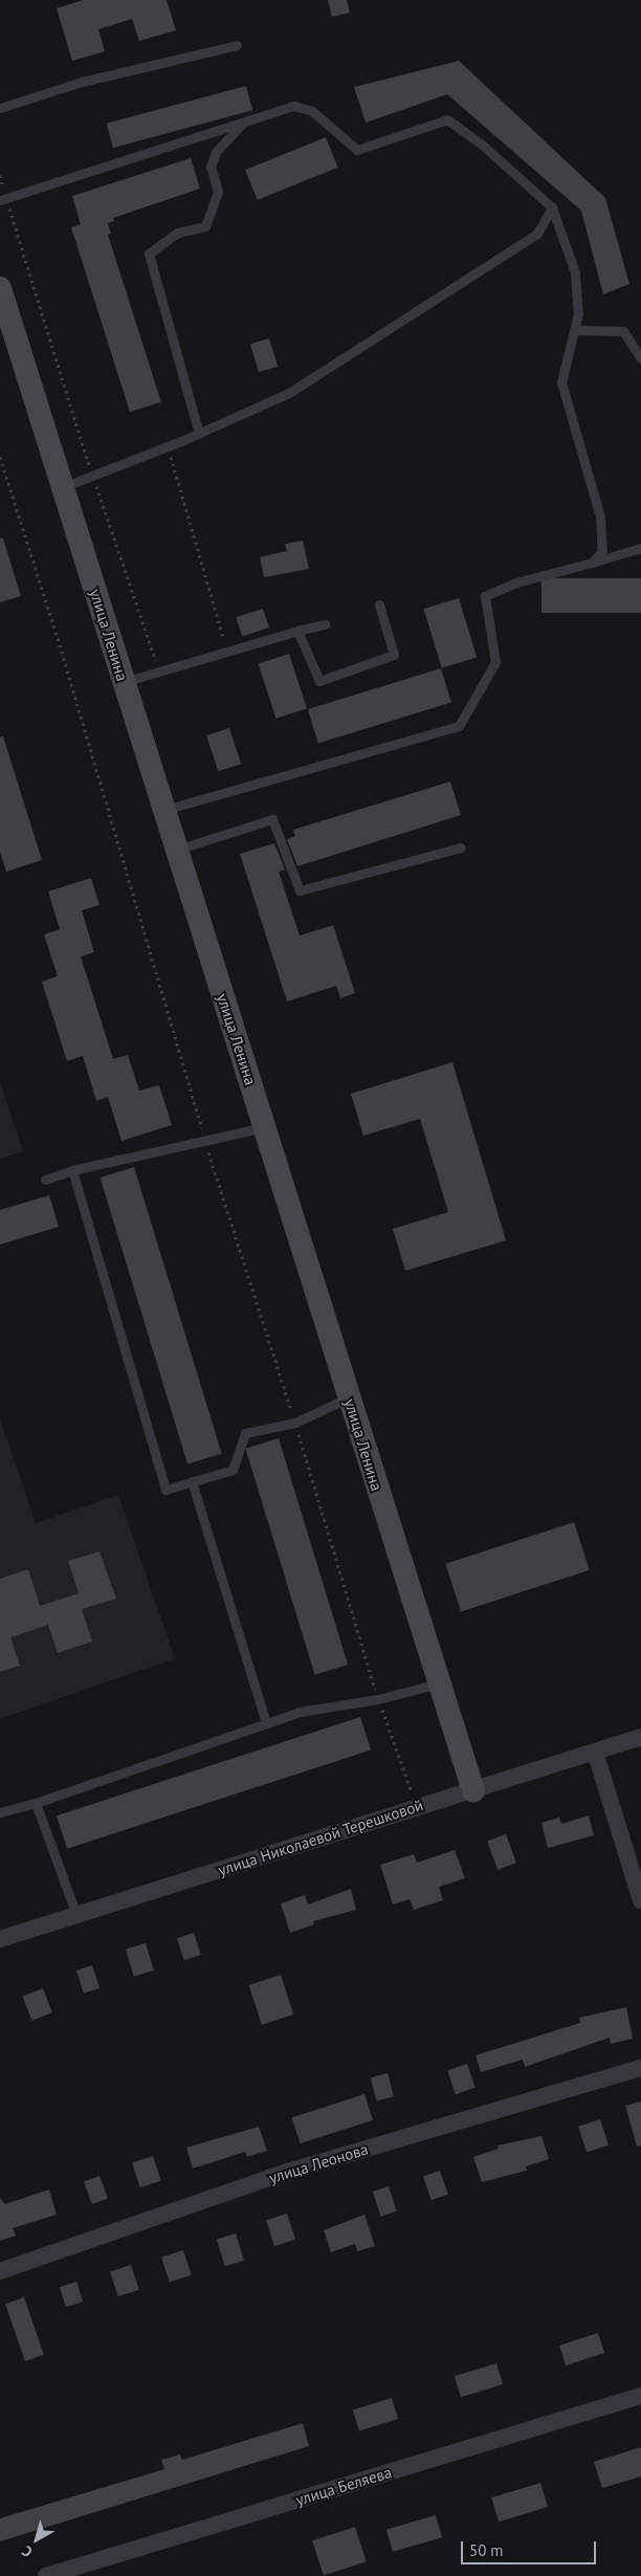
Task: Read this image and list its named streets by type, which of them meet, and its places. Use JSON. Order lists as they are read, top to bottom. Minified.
{"streets":{"street":["улица Ленина","улица Николаевой Терешковой","улица Леонова","улица Беляева"]},"crossings":[["улица Ленина","улица Николаевой Терешковой"]],"scale_bar":"50 m","north":"bottom left"}
